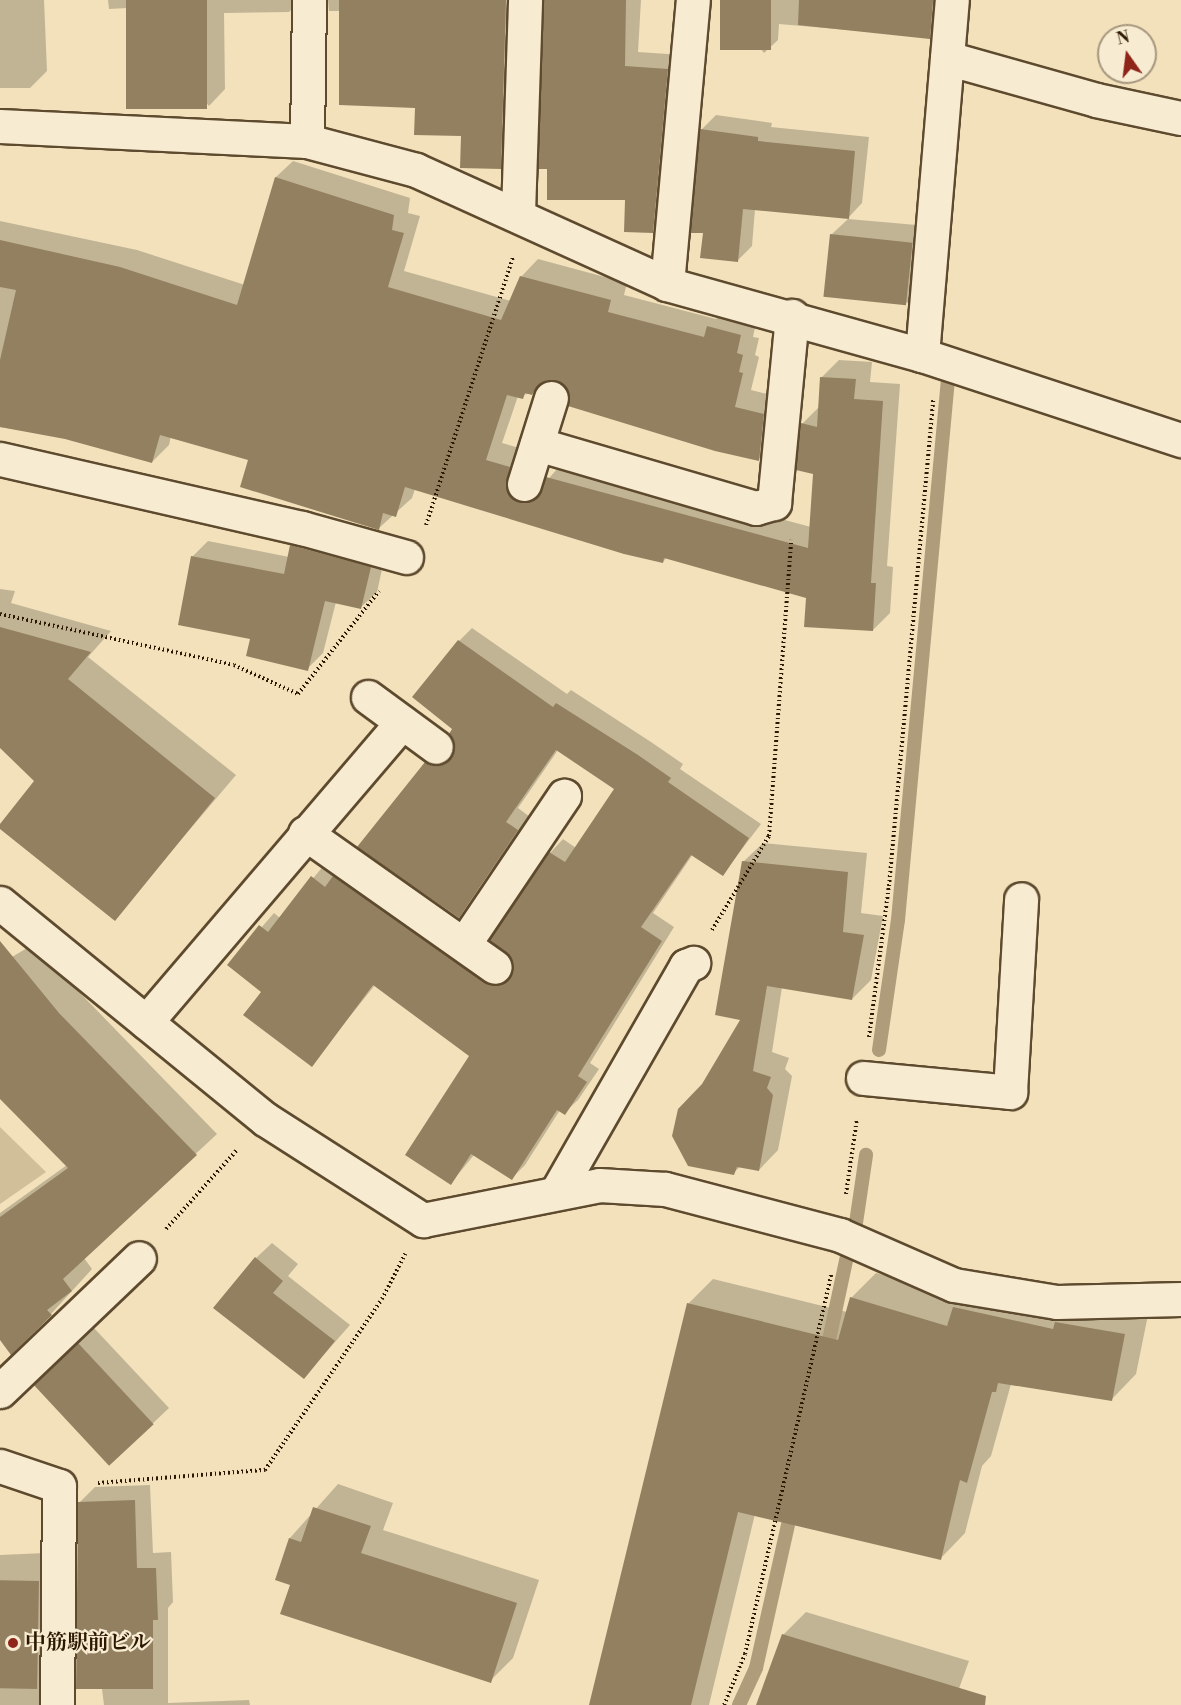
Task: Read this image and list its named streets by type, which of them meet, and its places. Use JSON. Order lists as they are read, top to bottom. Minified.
{"places":["中筋駅前ビル"],"north":"top"}
